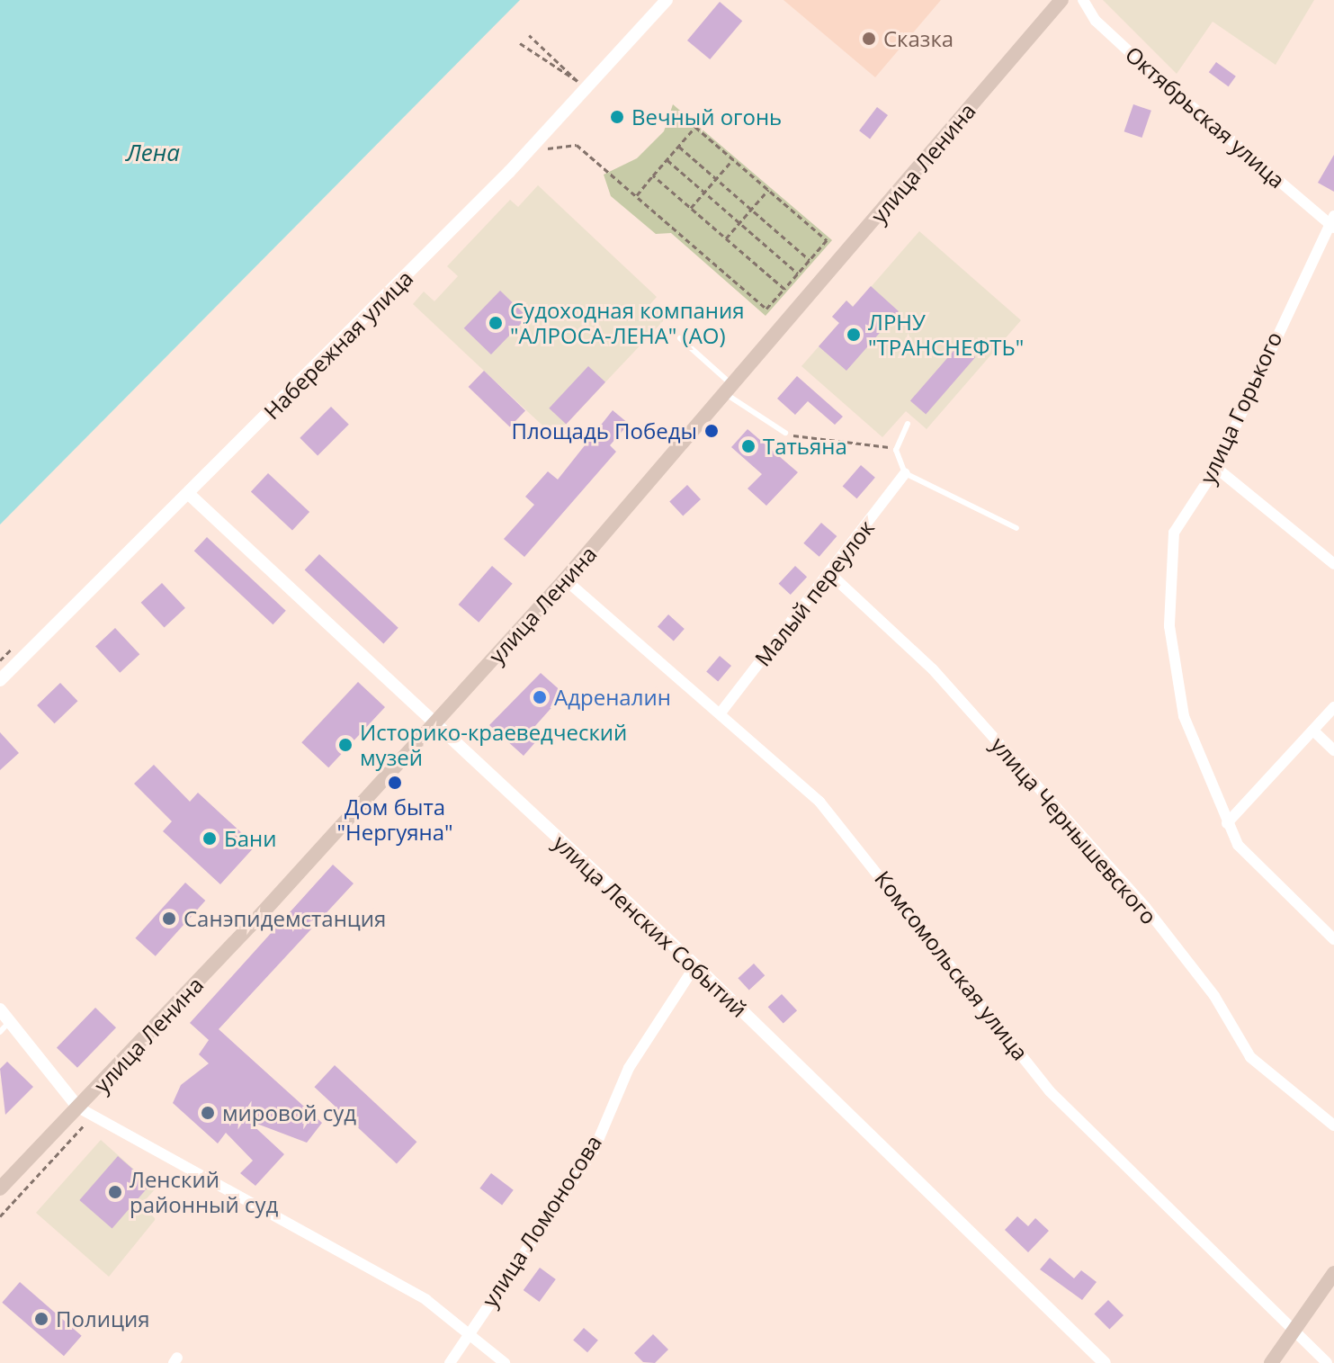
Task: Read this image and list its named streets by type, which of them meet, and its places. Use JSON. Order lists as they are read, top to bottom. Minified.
{"streets":{"main road":["улица Ленина"],"street":["Октябрьская улица","Набережная улица","улица Горького","Малый переулок","улица Чернышевского","улица Ленских Событий","Комсомольская улица","улица Ломоносова"]},"crossings":[["Октябрьская улица","улица Горького"],["улица Ленина","улица Ленских Событий"],["улица Ленина","Комсомольская улица"],["Набережная улица","улица Ленских Событий"],["Малый переулок","улица Чернышевского"],["Малый переулок","Комсомольская улица"],["улица Ленских Событий","улица Ломоносова"]],"water":["Лена"],"places":["Сказка","Вечный огонь","Судоходная компания \"АЛРОСА-ЛЕНА\" (АО)","ЛРНУ \"ТРАНСНЕФТЬ\"","Площадь Победы","Татьяна","Адреналин","Историко-краеведческий музей","Дом быта \"Нергуяна\"","Бани","Санэпидемстанция","мировой суд","Ленский районный суд","Полиция"]}
